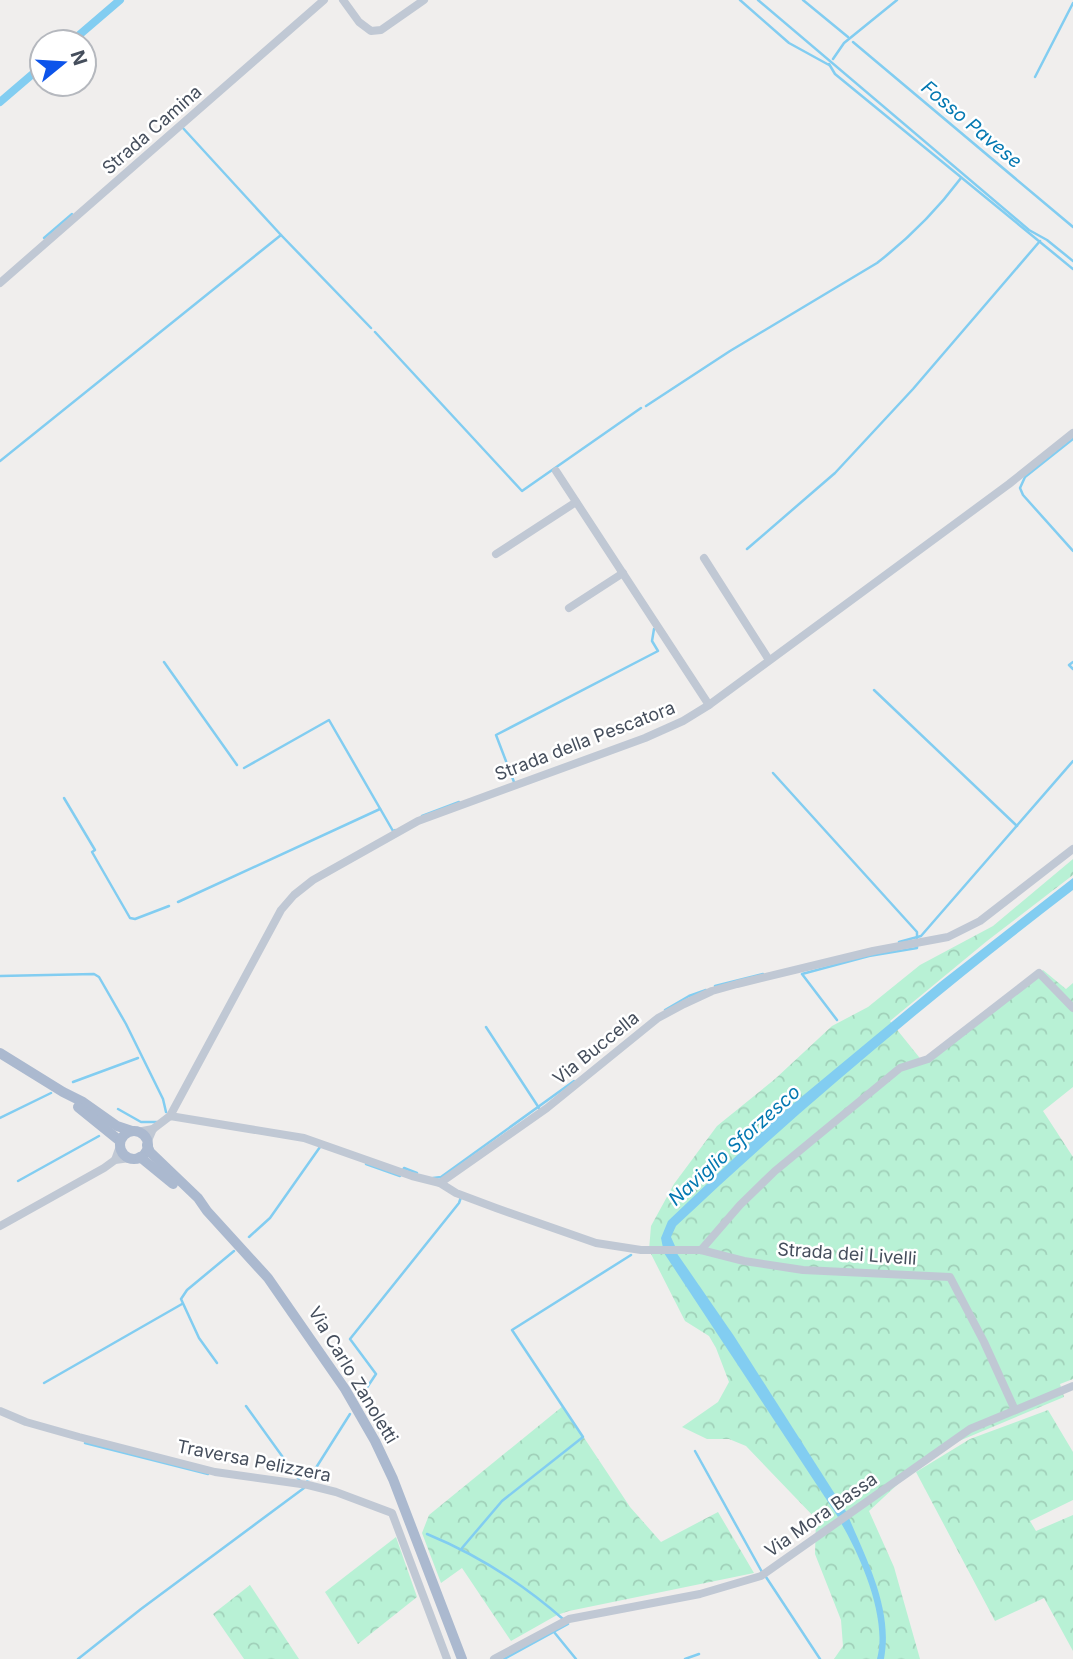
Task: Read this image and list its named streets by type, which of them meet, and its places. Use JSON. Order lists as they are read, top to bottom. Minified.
{"streets":{"main road":["Via Carlo Zanoletti"],"street":["Strada Camina","Strada della Pescatora","Via Buccella","Strada dei Livelli","Traversa Pelizzera","Via Mora Bassa"]},"crossings":[["Via Buccella","Strada dei Livelli"],["Strada dei Livelli","Via Mora Bassa"]],"water":["Fosso Pavese","Naviglio Sforzesco"],"north":"right"}
